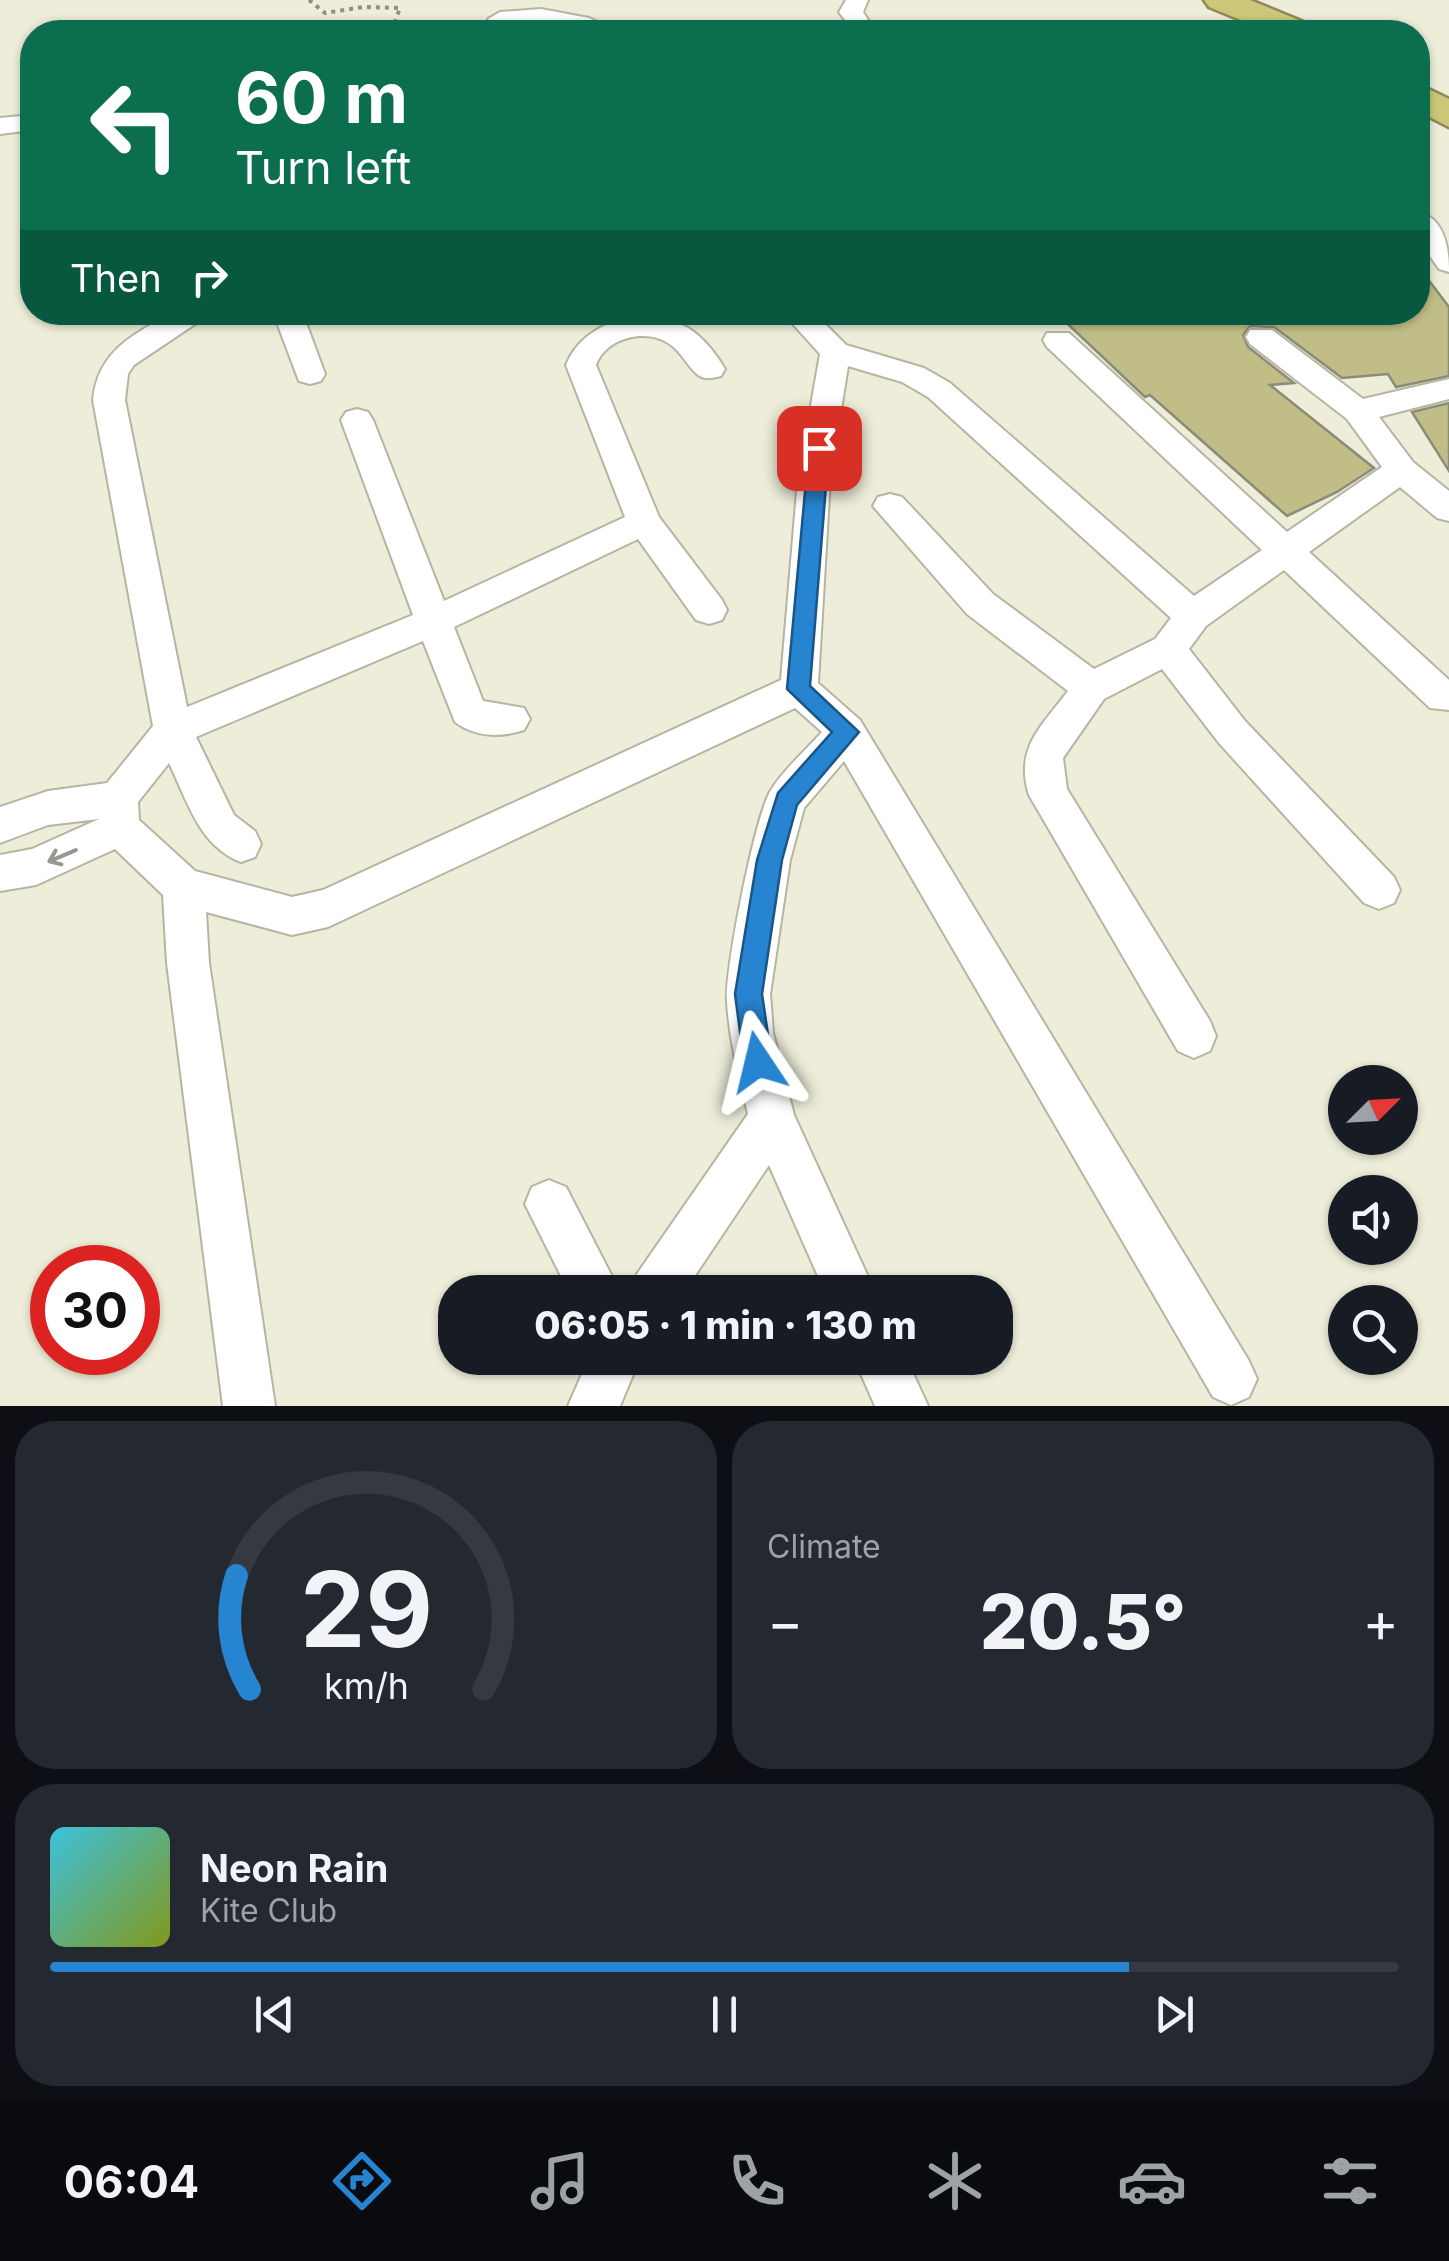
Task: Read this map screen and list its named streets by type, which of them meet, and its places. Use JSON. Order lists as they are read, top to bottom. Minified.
{"north":"top right","page":{"turn":["60 m","Turn left"],"then":"Then","limit":"30","trip":"06:05 · 1 min · 130 m","tile":"Climate","heat":["−","20.5°","+"],"song":["Neon Rain","Kite Club"],"tabs":"06:04","gauge":["29","km/h"]}}
